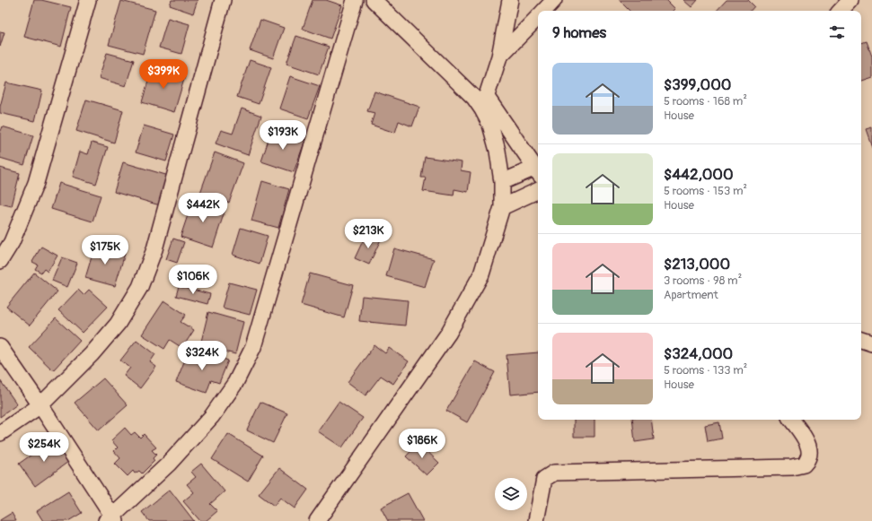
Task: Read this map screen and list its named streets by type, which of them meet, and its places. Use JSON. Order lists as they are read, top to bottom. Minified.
{"page":{"heading":"9 homes","list":[{"name":"$399,000","note":"5 rooms · 168 m² · House"},{"name":"$442,000","note":"5 rooms · 153 m² · House"},{"name":"$213,000","note":"3 rooms · 98 m² · Apartment"},{"name":"$324,000","note":"5 rooms · 133 m² · House"}],"price":["$399K","$193K","$442K","$213K","$175K","$106K","$324K","$186K","$254K"]}}
